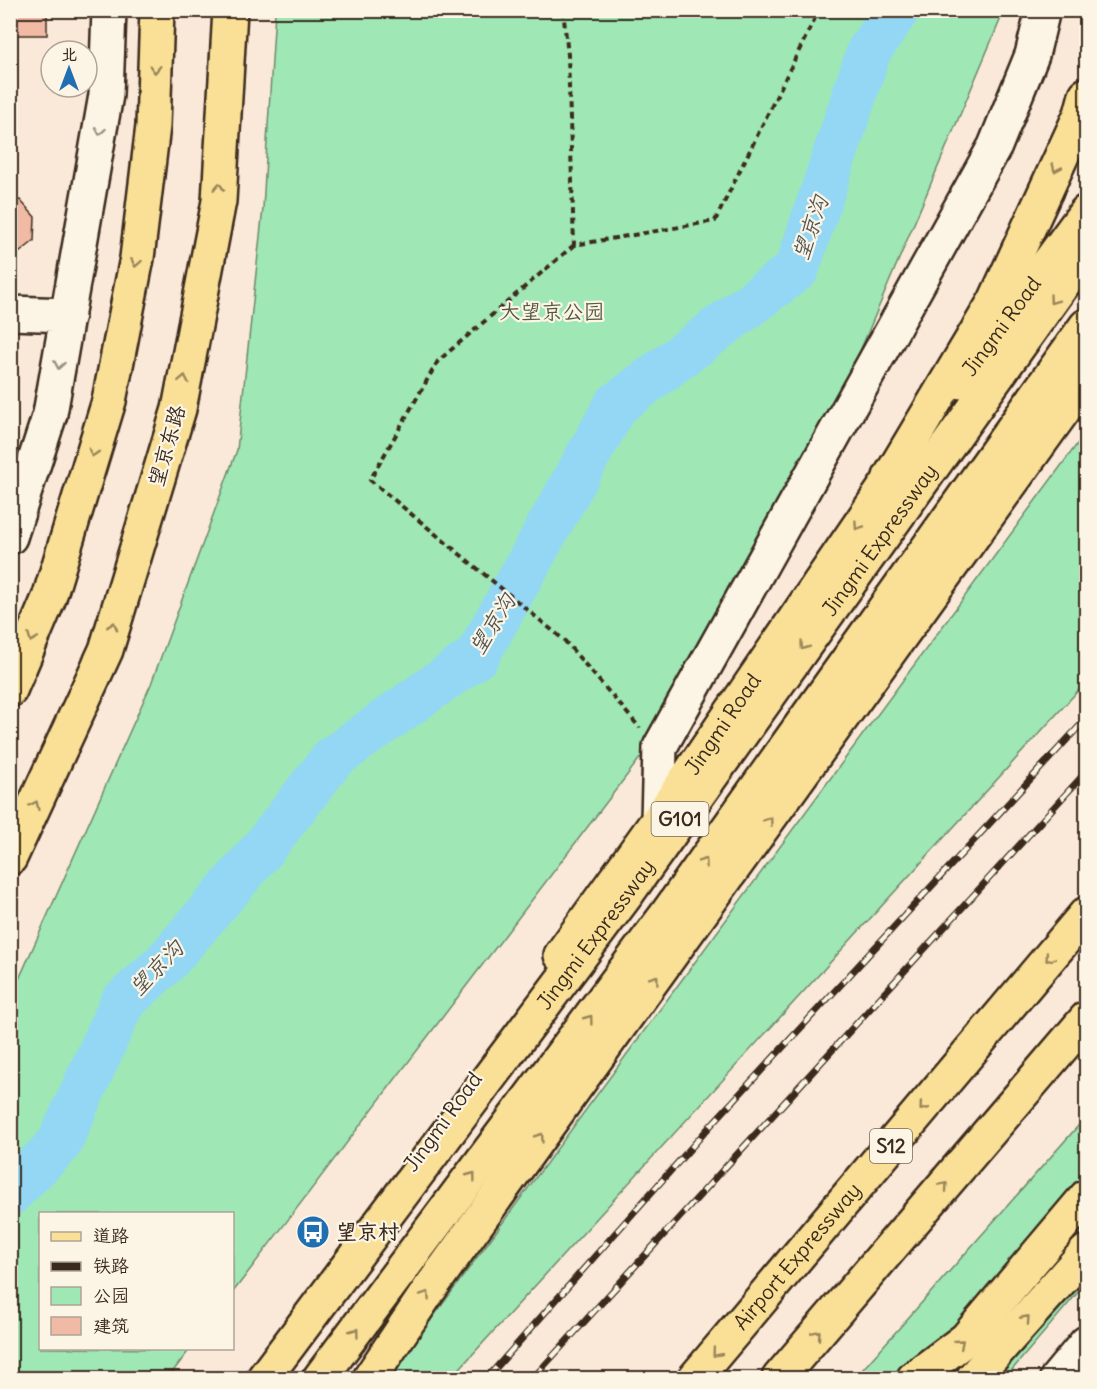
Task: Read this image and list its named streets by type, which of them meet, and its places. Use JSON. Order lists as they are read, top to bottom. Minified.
{"streets":{"main road":["Jingmi Road","望京东路","Jingmi Expressway","G101","S12","Airport Expressway"]},"water":["望京沟"],"parks":["大望京公园"],"places":{"bus stop":["望京村"]},"legend":["道路","铁路","公园","建筑"],"north":"top"}
